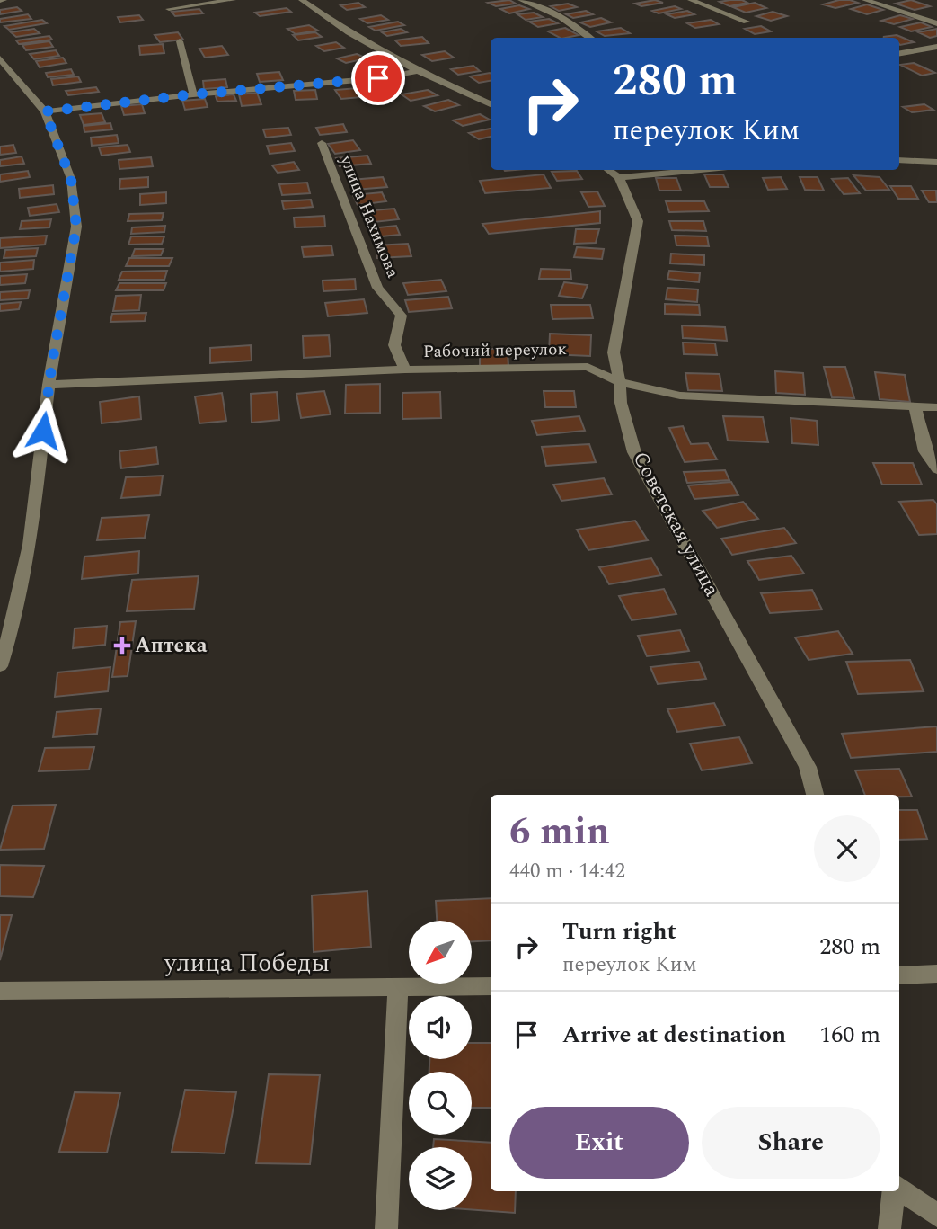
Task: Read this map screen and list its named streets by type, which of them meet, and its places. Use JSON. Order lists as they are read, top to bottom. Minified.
{"streets":{"street":["улица Нахимова","Рабочий переулок","Советская улица","улица Победы"]},"crossings":[["улица Нахимова","Рабочий переулок"],["Рабочий переулок","Советская улица"]],"places":{"health":["Аптека"]},"north":"bottom left","page":{"turn":["280 m","переулок Ким"],"heading":["6 min","440 m · 14:42"],"list":[{"name":"Turn right","note":"переулок Ким","value":"280 m"},{"name":"Arrive at destination","value":"160 m"}],"buttons":["Exit","Share"]}}
